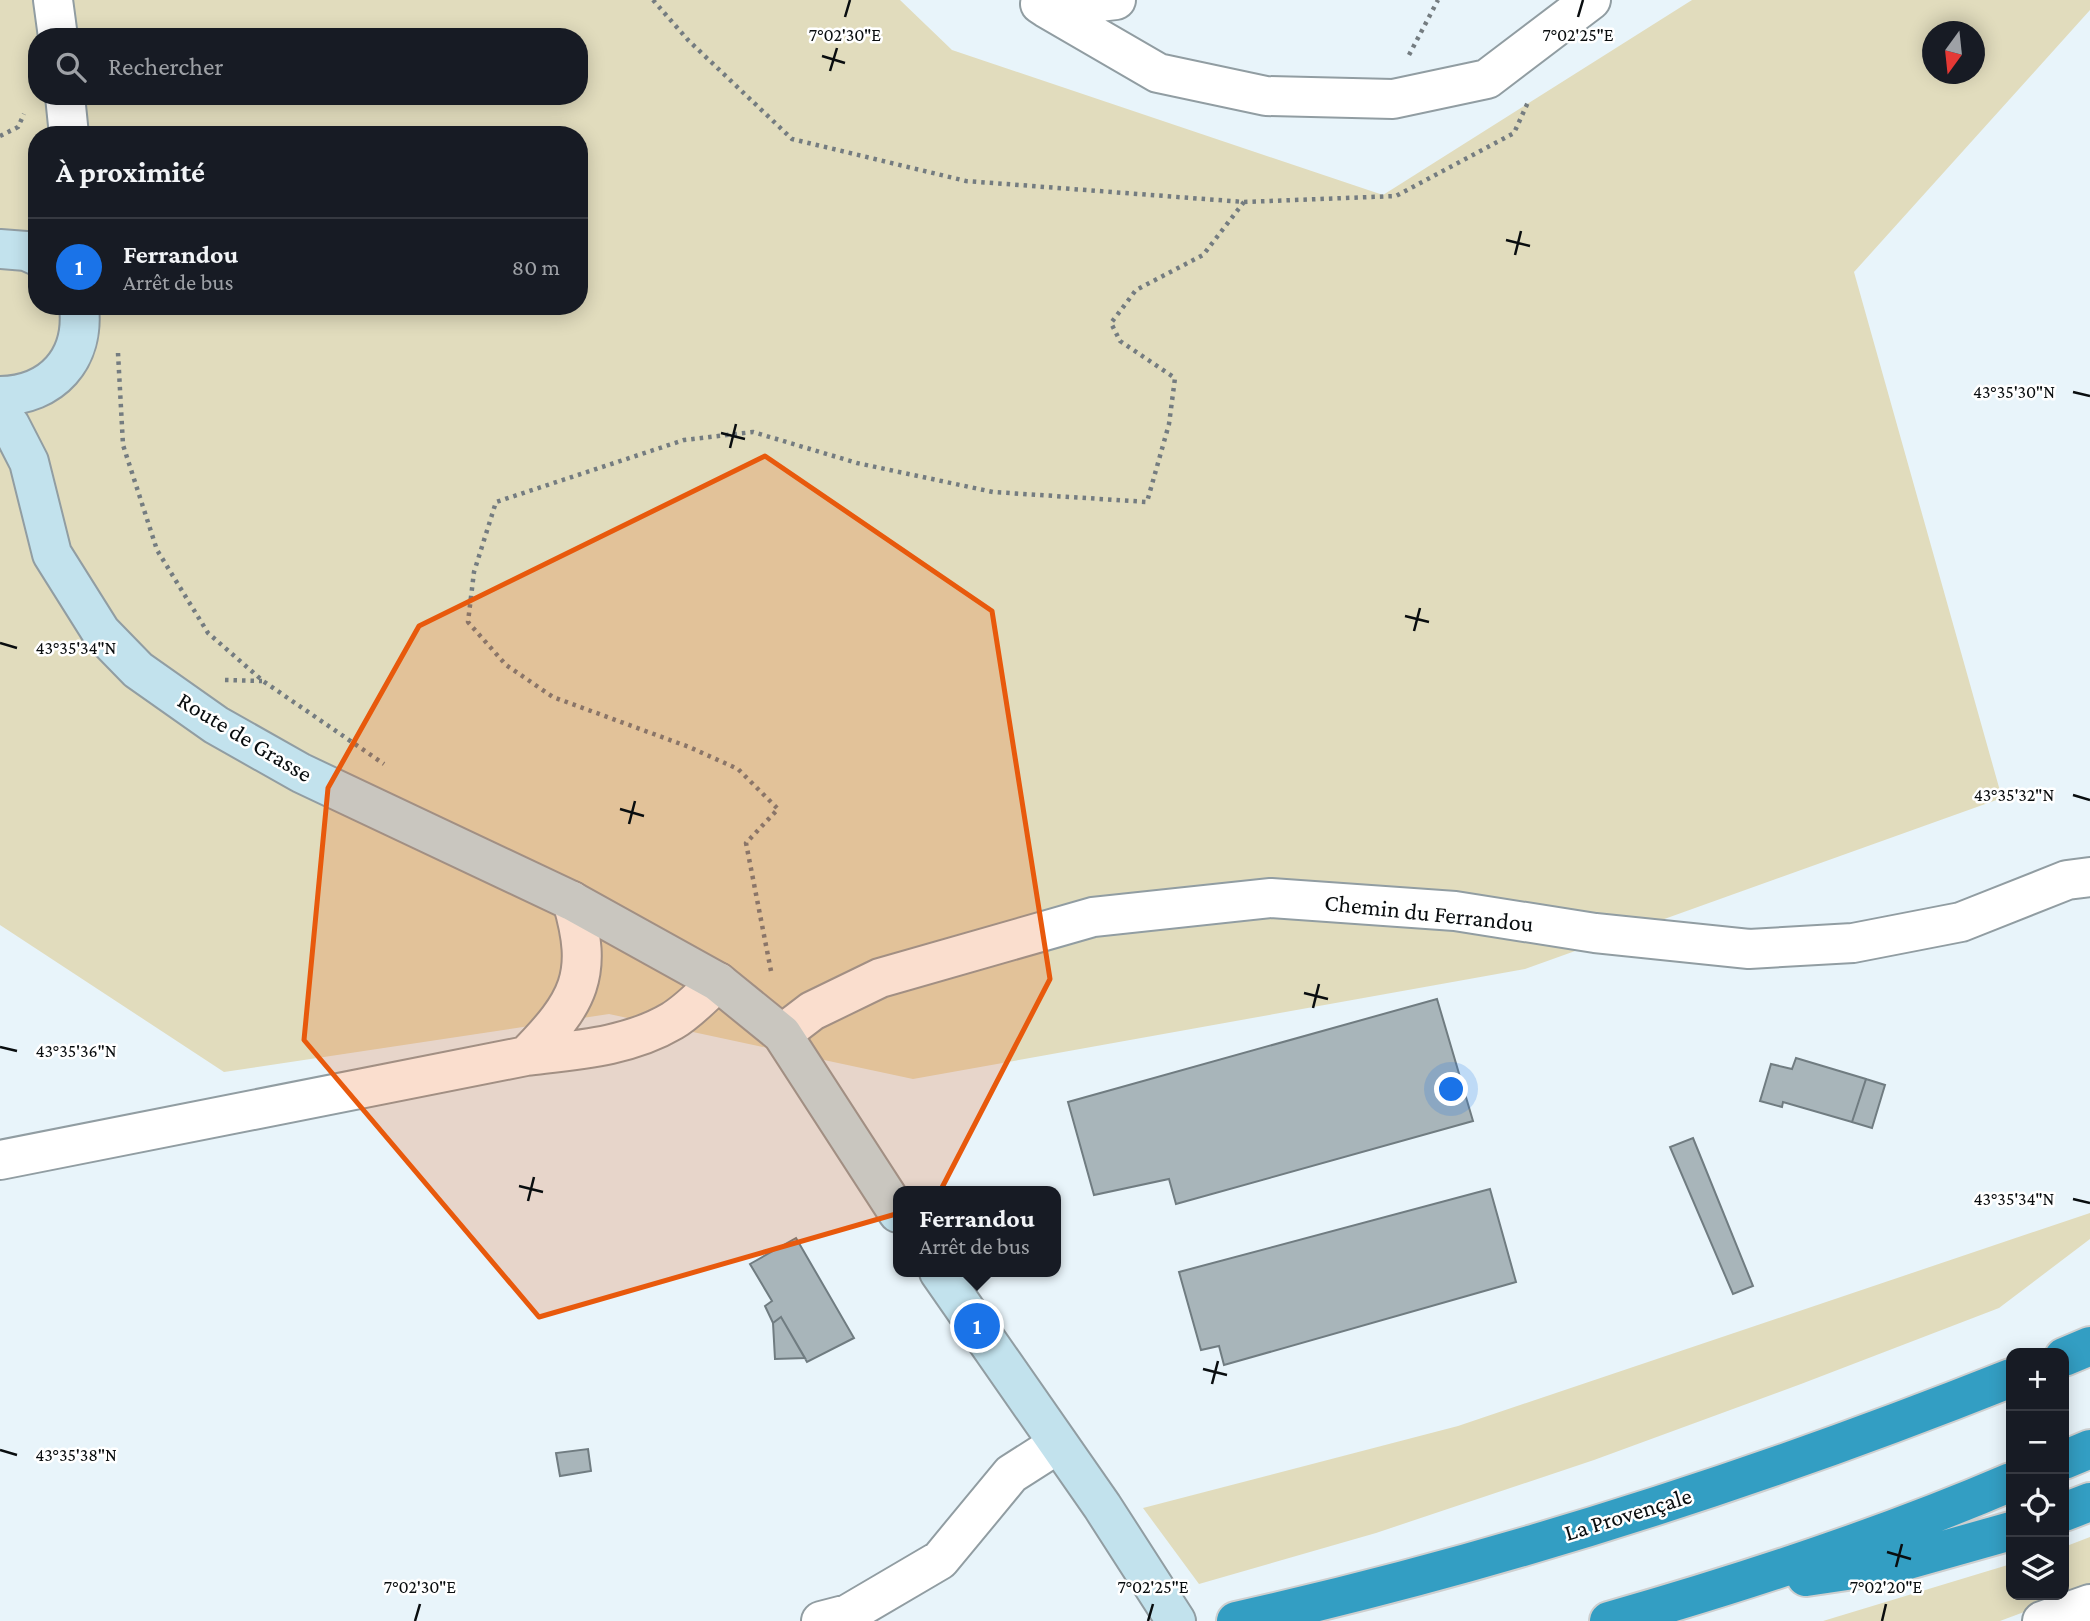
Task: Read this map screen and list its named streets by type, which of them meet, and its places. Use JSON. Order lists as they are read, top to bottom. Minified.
{"streets":{"highway":["La Provençale"],"main road":["Route de Grasse"],"street":["Chemin du Ferrandou"]},"crossings":[["Route de Grasse","Chemin du Ferrandou"]],"north":"bottom","page":{"search":"Rechercher","heading":"À proximité","list":[{"mark":"1","name":"Ferrandou","note":"Arrêt de bus","value":"80 m"}],"popup":["Ferrandou","Arrêt de bus"],"pins":"1","map_buttons":["+","−"]},"coordinates":["7°02'30\"E","7°02'25\"E","43°35'30\"N","43°35'34\"N","43°35'32\"N","43°35'36\"N","43°35'38\"N","7°02'20\"E"]}
